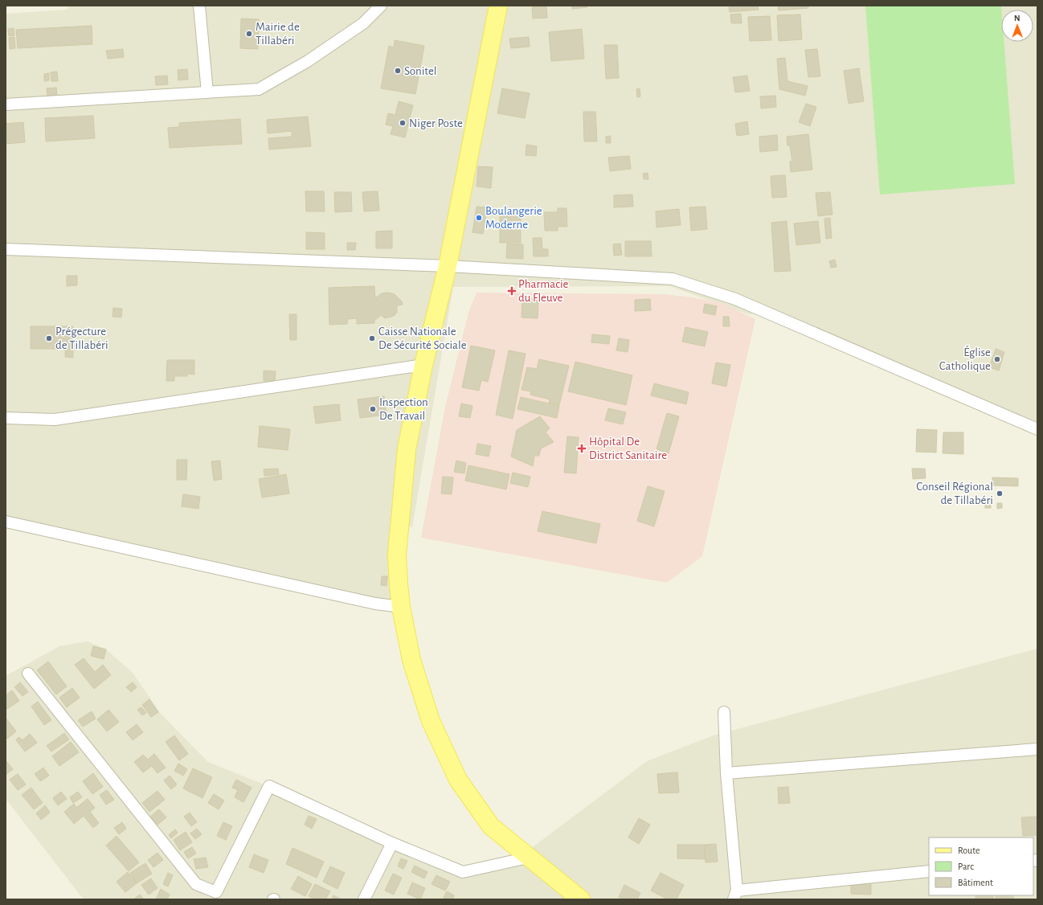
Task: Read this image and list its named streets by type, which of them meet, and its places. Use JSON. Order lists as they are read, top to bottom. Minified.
{"places":{"other":["Mairie de Tillabéri","Sonitel","Niger Poste","Boulangerie Moderne","Prégecture de Tillabéri","Caisse Nationale De Sécurité Sociale","Église Catholique","Inspection De Travail","Conseil Régional de Tillabéri"],"health":["Pharmacie du Fleuve","Hôpital De District Sanitaire"]},"legend":["Route","Parc","Bâtiment"],"north":"top"}
